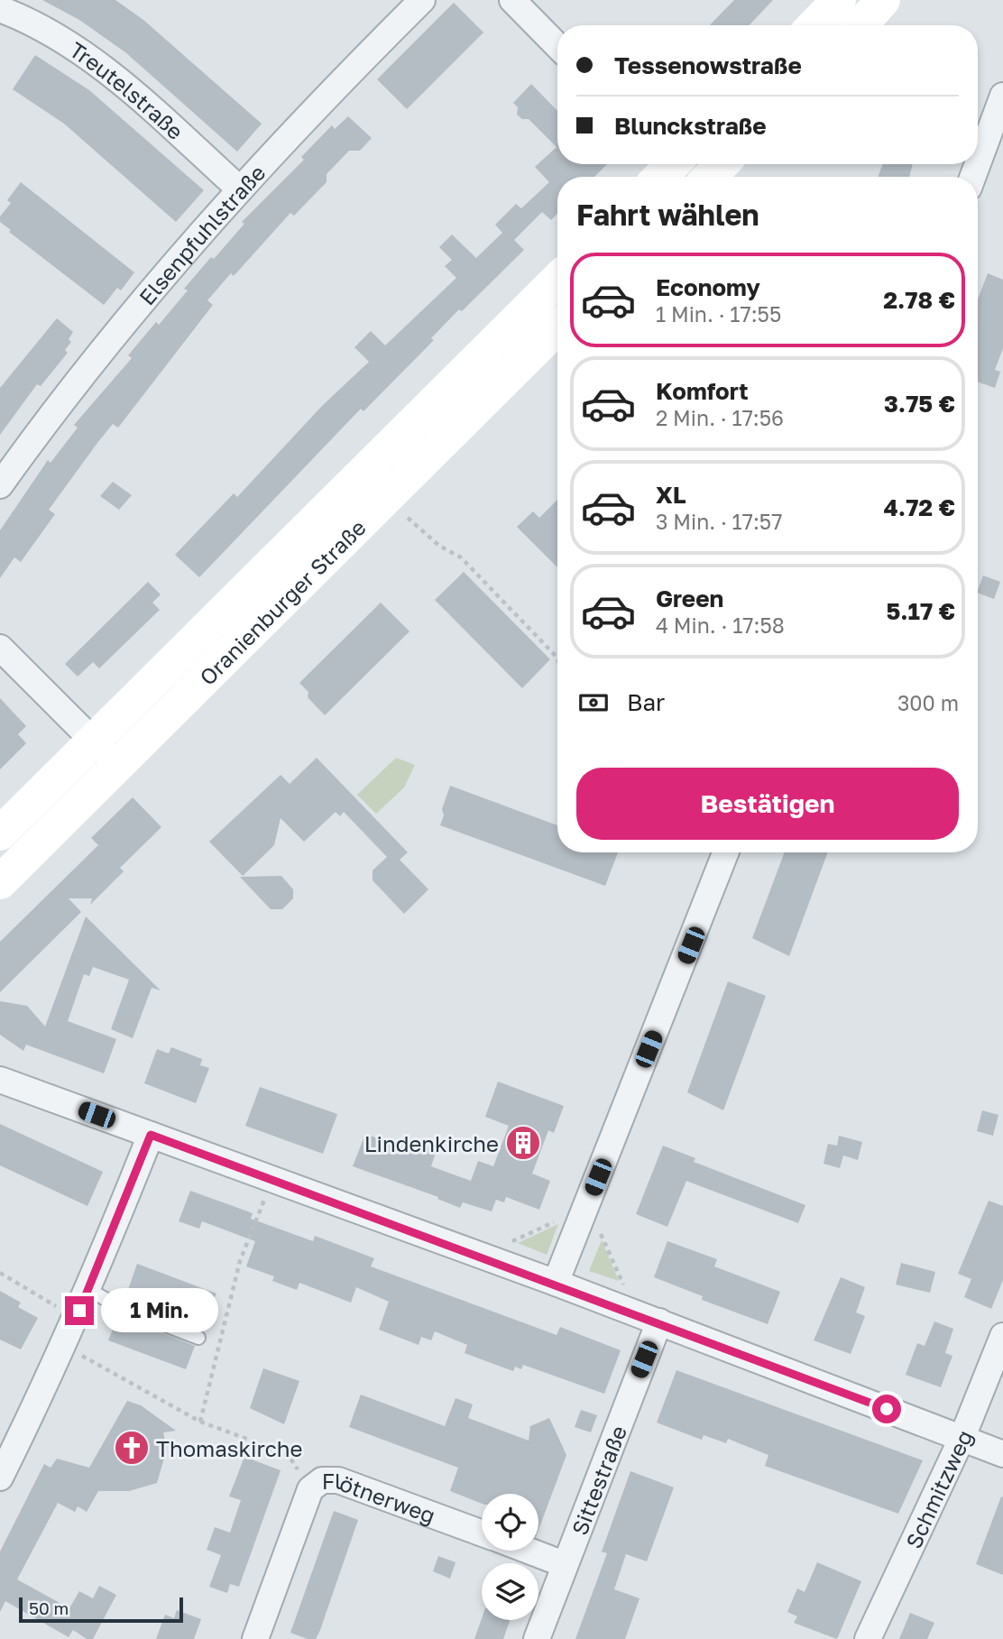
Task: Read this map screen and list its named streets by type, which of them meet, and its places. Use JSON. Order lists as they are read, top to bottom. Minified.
{"streets":{"main road":["Oranienburger Straße"],"street":["Treutelstraße","Elsenpfuhlstraße","Sittestraße","Schmitzweg","Flötnerweg"]},"crossings":[["Treutelstraße","Elsenpfuhlstraße"]],"places":{"building":["Lindenkirche"],"church":["Thomaskirche"]},"scale_bar":"50 m","page":{"banner":["Tessenowstraße","Blunckstraße"],"heading":"Fahrt wählen","list":[{"name":"Economy","note":"1 Min. · 17:55","value":"2.78 €"},{"name":"Komfort","note":"2 Min. · 17:56","value":"3.75 €"},{"name":"XL","note":"3 Min. · 17:57","value":"4.72 €"},{"name":"Green","note":"4 Min. · 17:58","value":"5.17 €"}],"pay":["Bar","300 m"],"buttons":"Bestätigen","bubble":"1 Min.","scale":"50 m"}}
